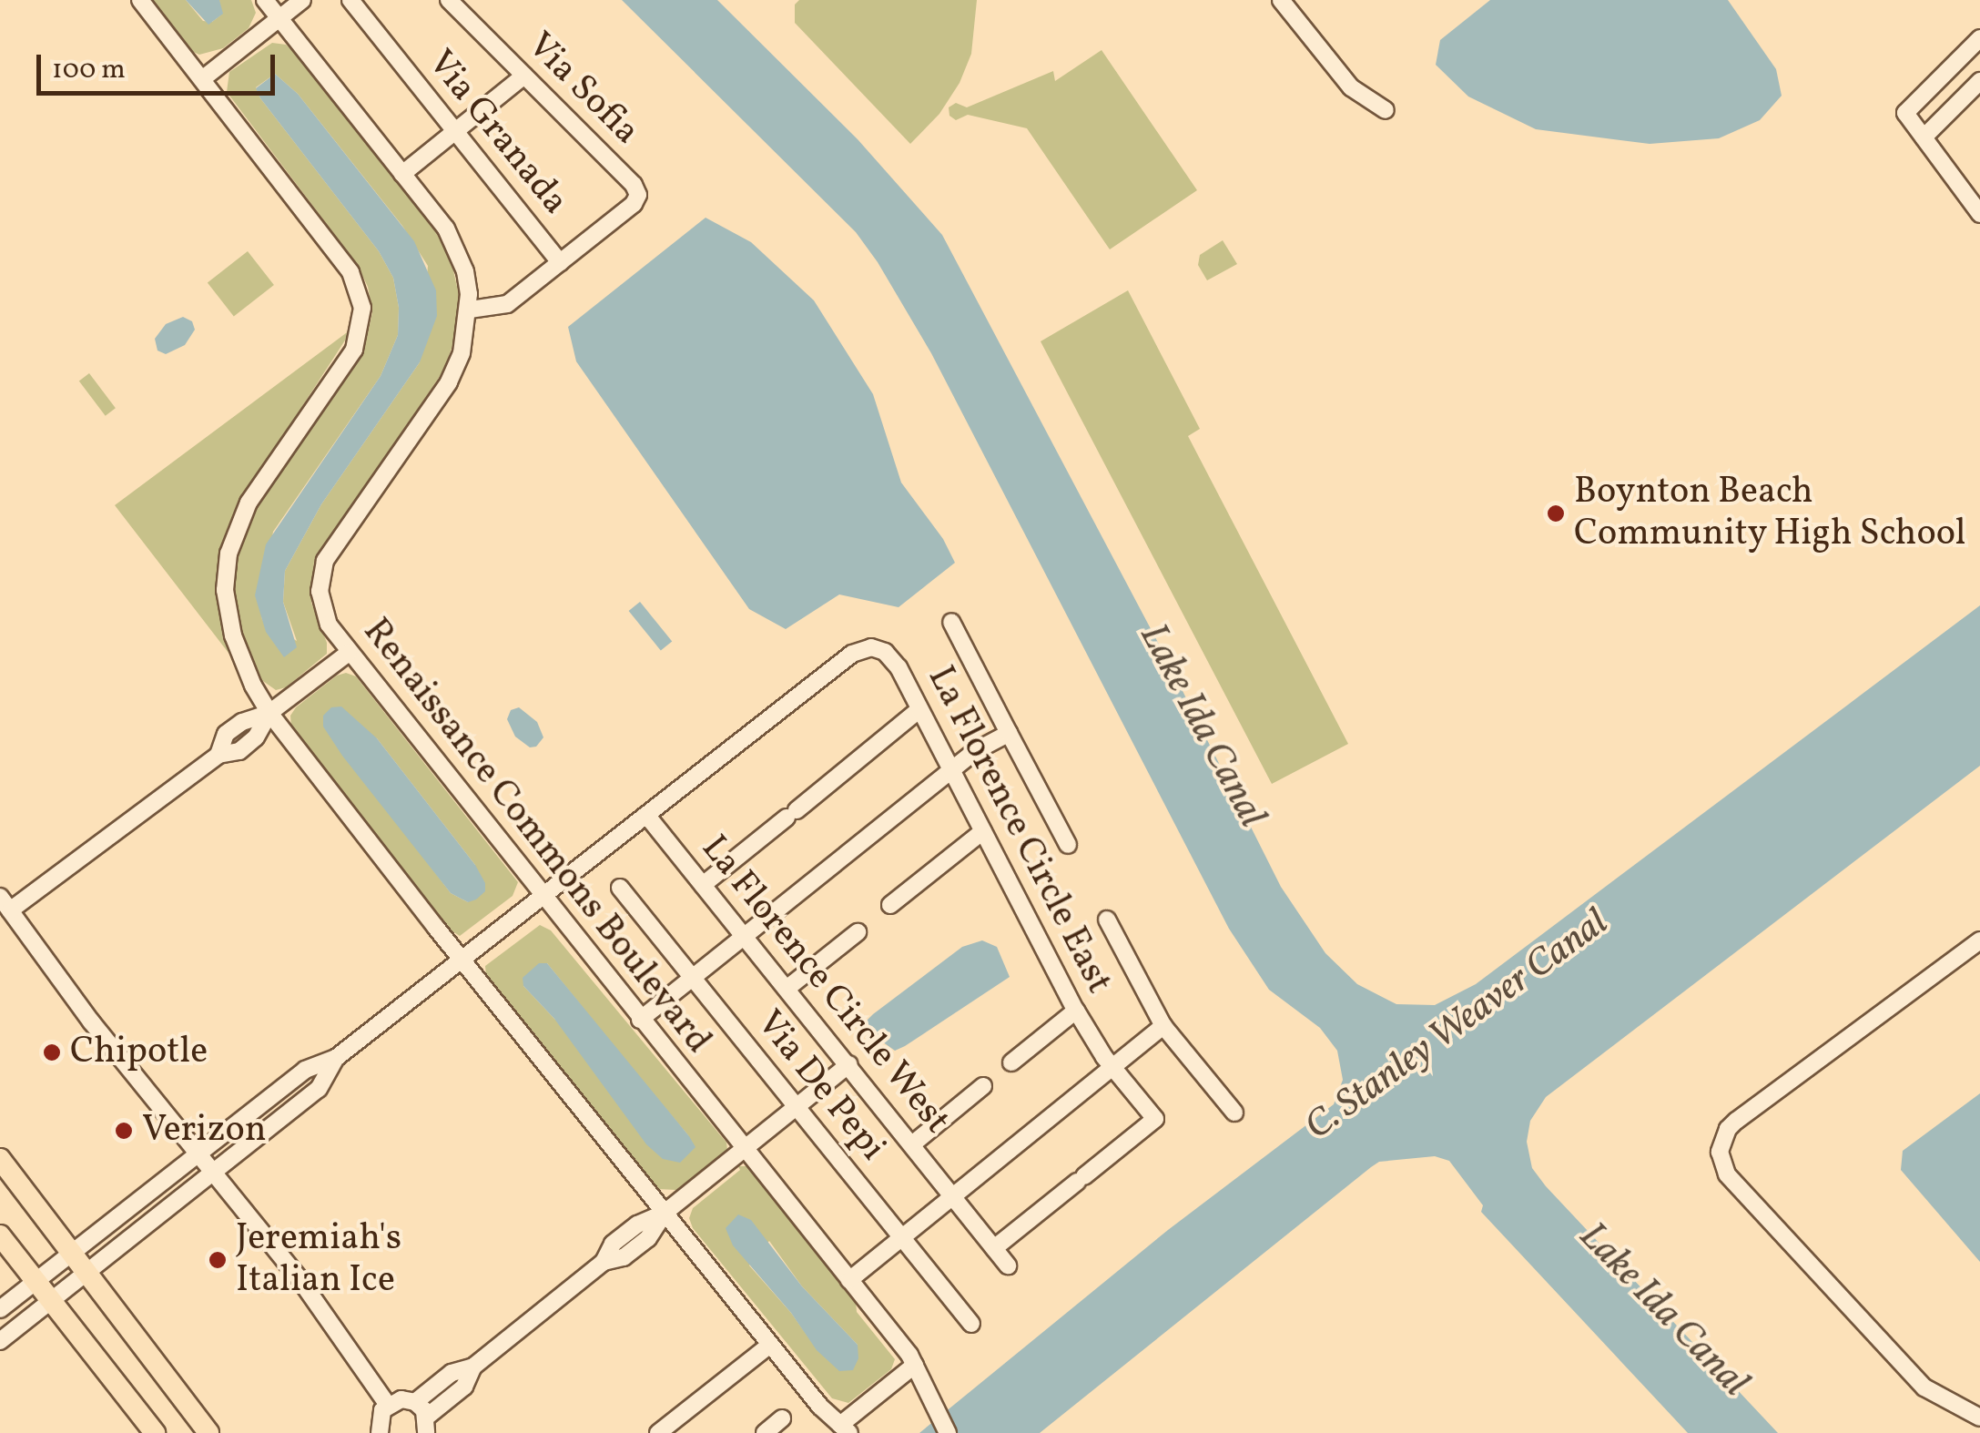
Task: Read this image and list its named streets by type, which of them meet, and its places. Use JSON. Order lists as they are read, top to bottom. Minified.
{"streets":{"street":["Via Sofia","Via Granada","La Florence Circle East","Renaissance Commons Boulevard","La Florence Circle West","Via De Pepi"]},"crossings":[["Via Sofia","Via Granada"],["La Florence Circle East","La Florence Circle West"]],"water":["Lake Ida Canal","C. Stanley Weaver Canal"],"places":["Boynton Beach Community High School","Chipotle","Verizon","Jeremiah's Italian Ice"],"scale_bar":"100 m"}
